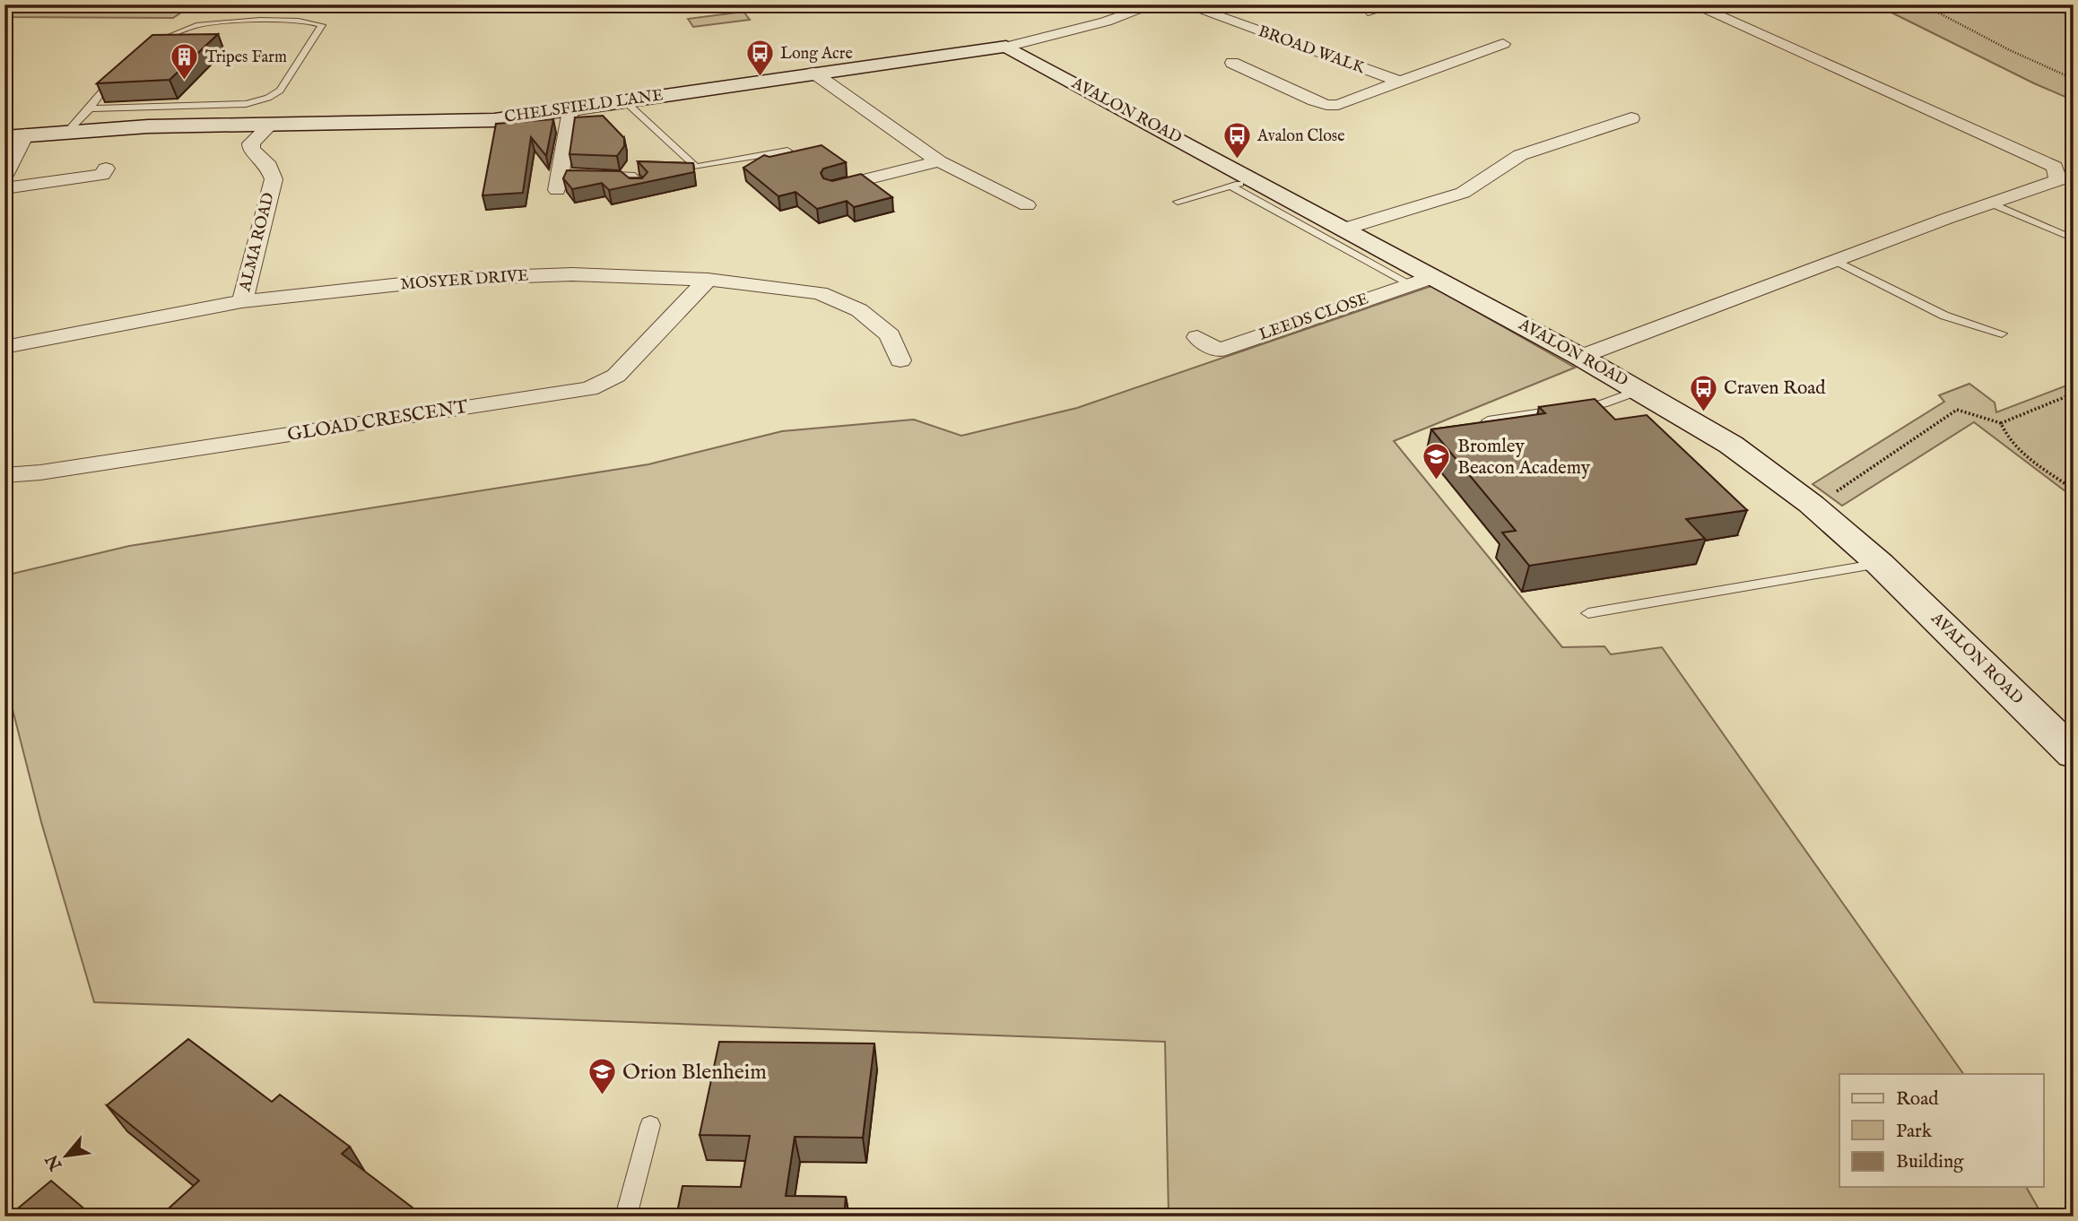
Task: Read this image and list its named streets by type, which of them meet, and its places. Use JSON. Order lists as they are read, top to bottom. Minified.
{"streets":{"street":["BROAD WALK","CHELSFIELD LANE","AVALON ROAD","ALMA ROAD","MOSYER DRIVE","LEEDS CLOSE","GLOAD CRESCENT"]},"crossings":[["CHELSFIELD LANE","AVALON ROAD"],["CHELSFIELD LANE","ALMA ROAD"],["AVALON ROAD","LEEDS CLOSE"],["ALMA ROAD","MOSYER DRIVE"],["MOSYER DRIVE","GLOAD CRESCENT"]],"places":{"bus stop":["Long Acre","Avalon Close","Craven Road"],"building":["Tripes Farm"],"school or university":["Bromley Beacon Academy","Orion Blenheim"]},"legend":["Road","Park","Building"],"north":"bottom left"}
